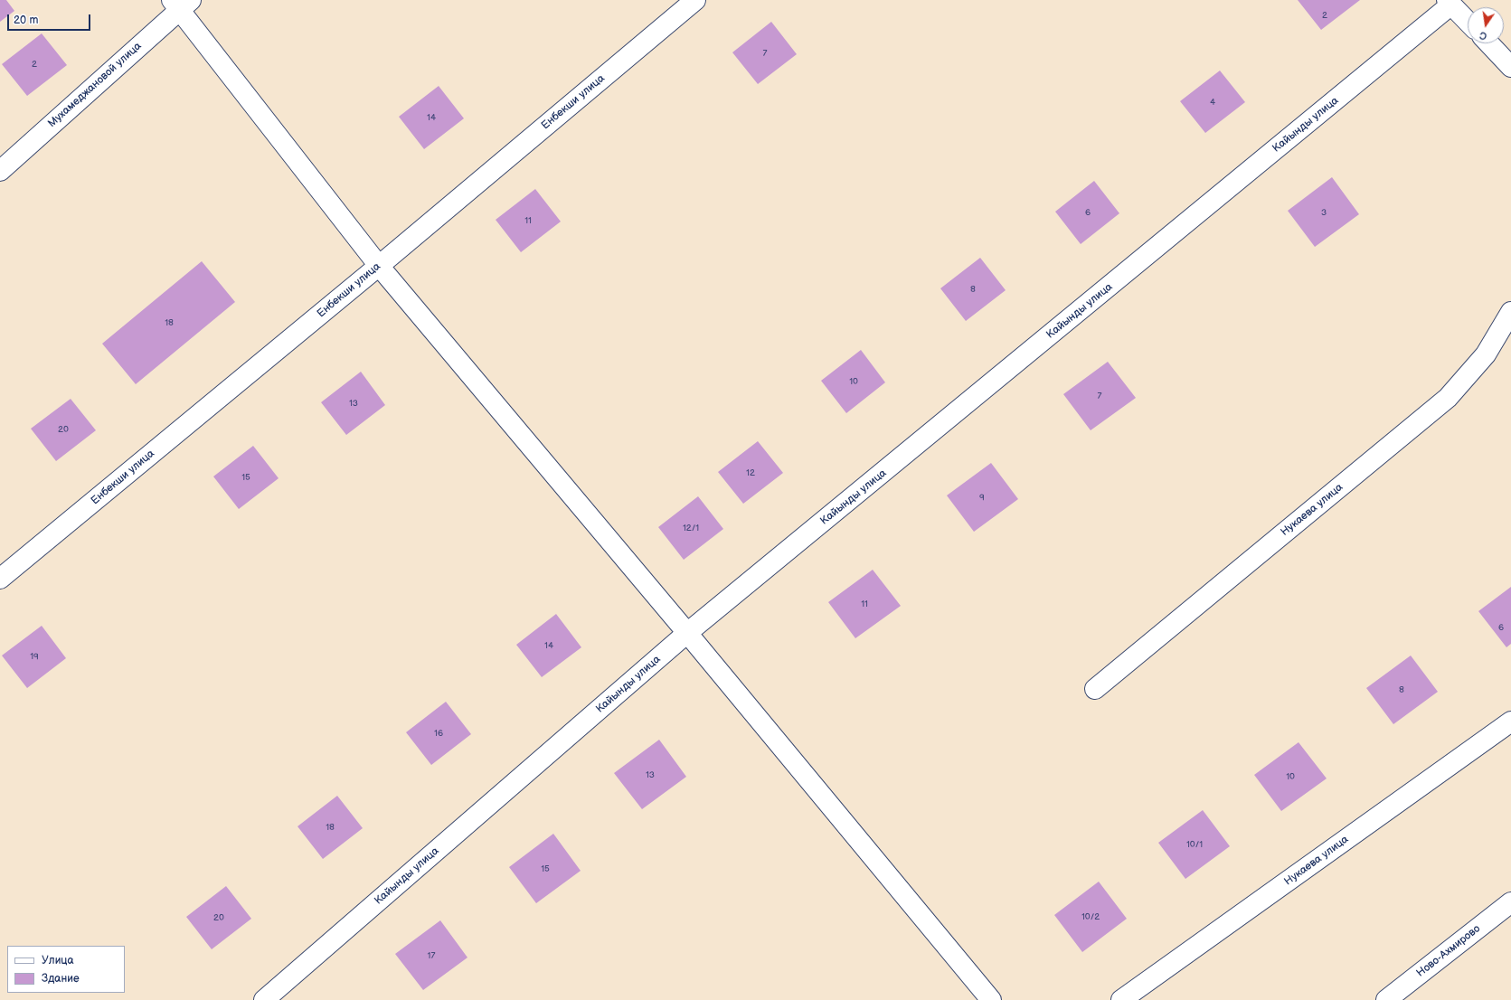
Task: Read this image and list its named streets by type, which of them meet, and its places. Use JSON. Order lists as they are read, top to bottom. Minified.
{"streets":{"street":["Мухамеджановой улица","Енбекши улица","Кайынды улица","Нукаева улица","Ново-Ахмирово"]},"house_numbers":["2","7","2","4","14","6","3","11","8","18","10","7","13","20","12","15","9","12/1","11","6","14","19","8","16","13","10","18","10/1","15","10/2","20","17"],"legend":["Улица","Здание"],"scale_bar":"20 m","north":"bottom"}
